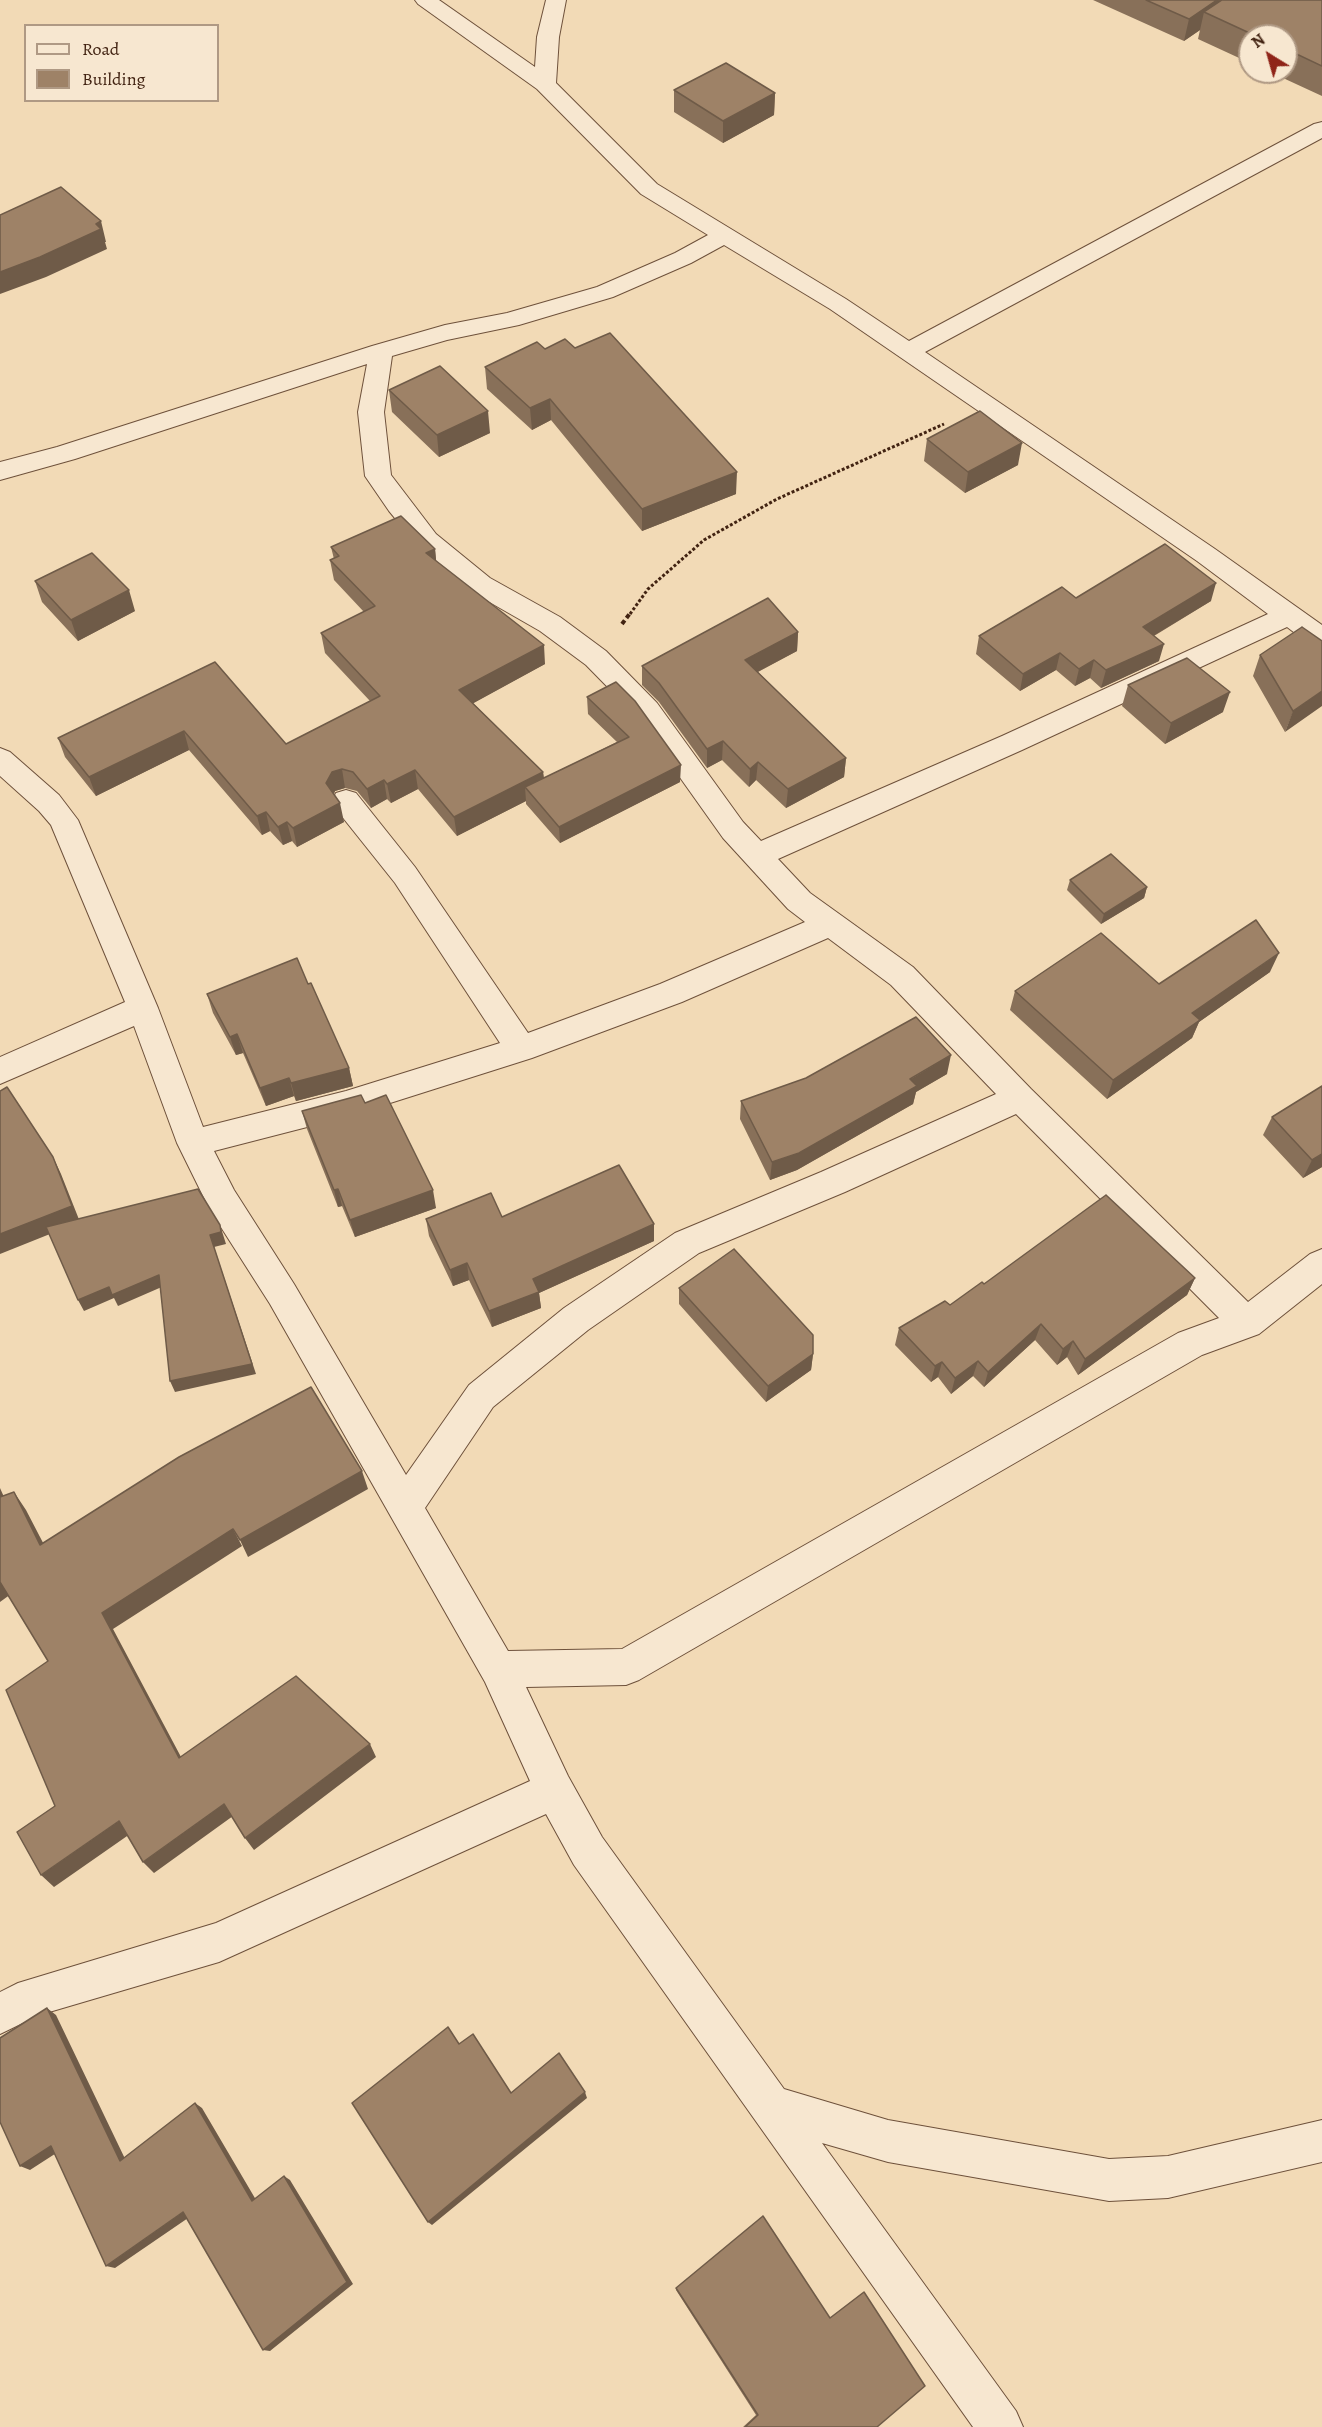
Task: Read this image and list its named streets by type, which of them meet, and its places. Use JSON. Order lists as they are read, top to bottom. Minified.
{"legend":["Road","Building"],"north":"top left"}
